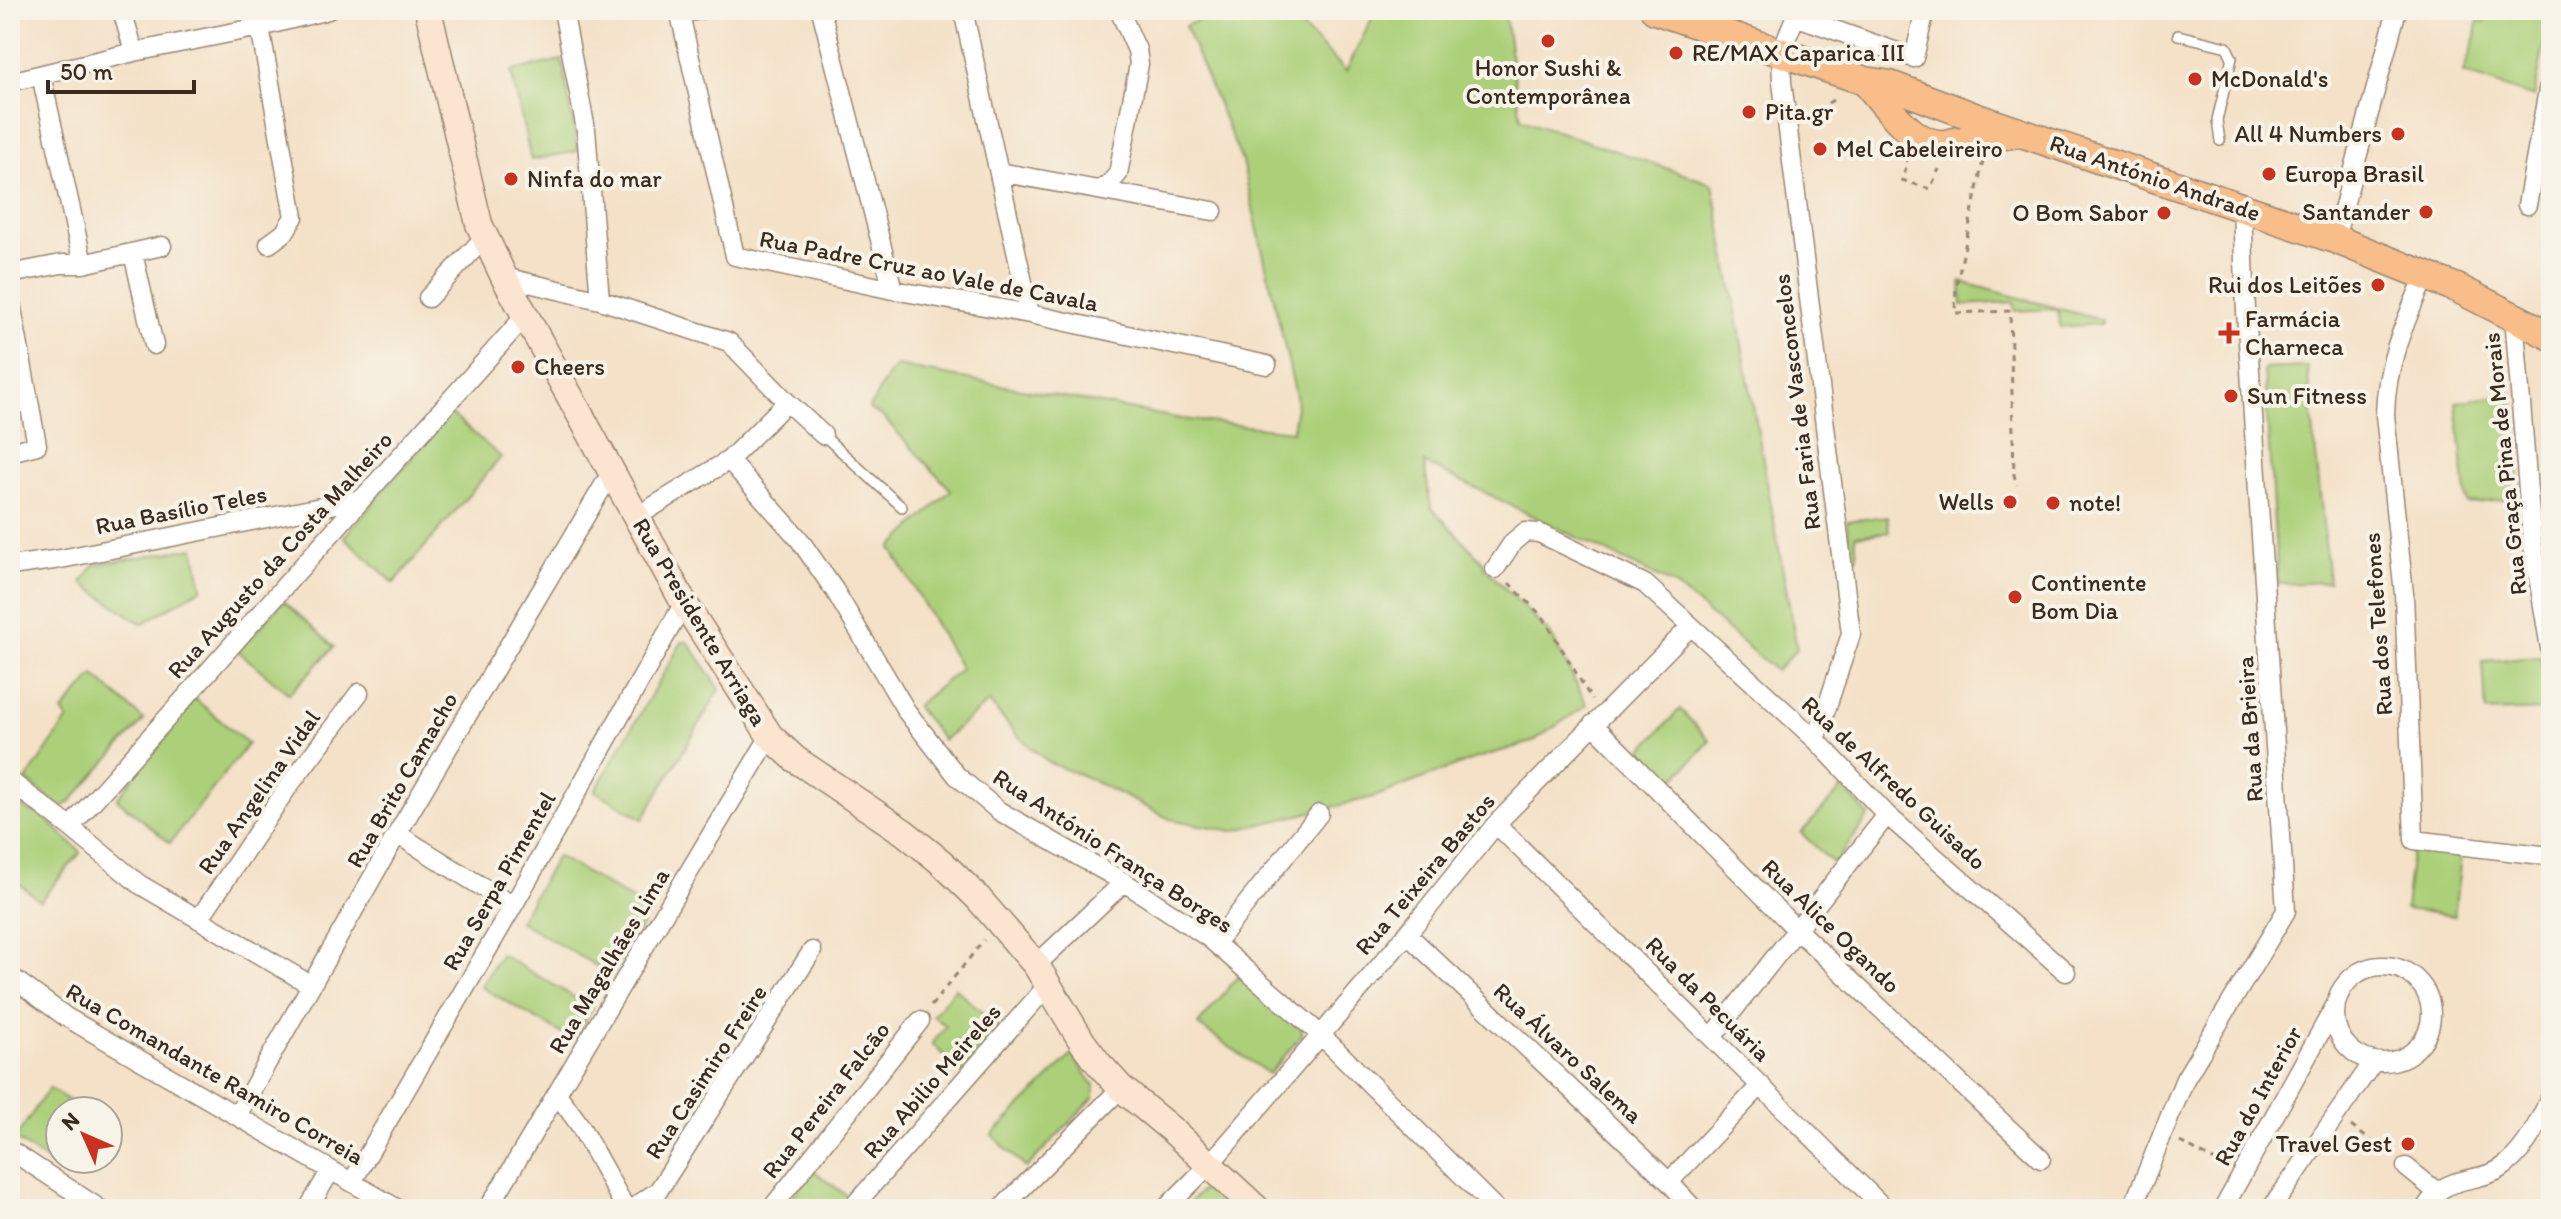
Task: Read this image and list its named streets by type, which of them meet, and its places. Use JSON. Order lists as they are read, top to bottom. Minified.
{"streets":{"main road":["Rua António Andrade"],"street":["Rua Padre Cruz ao Vale de Cavala","Rua Faria de Vasconcelos","Rua Graça Pina de Morais","Rua Basílio Teles","Rua Augusto da Costa Malheiro","Rua Presidente Arriaga","Rua dos Telefones","Rua da Brieira","Rua Brito Camacho","Rua de Alfredo Guisado","Rua Angelina Vidal","Rua António França Borges","Rua Teixeira Bastos","Rua Serpa Pimentel","Rua Alice Ogando","Rua Magalhães Lima","Rua da Pecuária","Rua Álvaro Salema","Rua Casimiro Freire","Rua Comandante Ramiro Correia","Rua Abilio Meireles","Rua do Interior","Rua Pereira Falcão"]},"crossings":[["Rua António Andrade","Rua Graça Pina de Morais"],["Rua António Andrade","Rua dos Telefones"],["Rua António Andrade","Rua da Brieira"],["Rua Faria de Vasconcelos","Rua de Alfredo Guisado"],["Rua Basílio Teles","Rua Augusto da Costa Malheiro"],["Rua Augusto da Costa Malheiro","Rua Presidente Arriaga"],["Rua Presidente Arriaga","Rua Brito Camacho"],["Rua Presidente Arriaga","Rua Teixeira Bastos"],["Rua Presidente Arriaga","Rua Serpa Pimentel"],["Rua Presidente Arriaga","Rua Magalhães Lima"],["Rua Presidente Arriaga","Rua Abilio Meireles"],["Rua Brito Camacho","Rua Comandante Ramiro Correia"],["Rua de Alfredo Guisado","Rua Teixeira Bastos"],["Rua António França Borges","Rua Teixeira Bastos"],["Rua António França Borges","Rua Abilio Meireles"],["Rua Teixeira Bastos","Rua Alice Ogando"],["Rua Teixeira Bastos","Rua da Pecuária"],["Rua Teixeira Bastos","Rua Álvaro Salema"],["Rua Serpa Pimentel","Rua Comandante Ramiro Correia"]],"places":{"other":["Honor Sushi & Contemporânea","RE/MAX Caparica III","McDonald's","Pita.gr","All 4 Numbers","Mel Cabeleireiro","Europa Brasil","Ninfa do mar","Santander","O Bom Sabor","Rui dos Leitões","Cheers","Sun Fitness","Wells","note!","Continente Bom Dia","Travel Gest"],"health":["Farmácia Charneca"]},"scale_bar":"50 m","north":"top left"}
